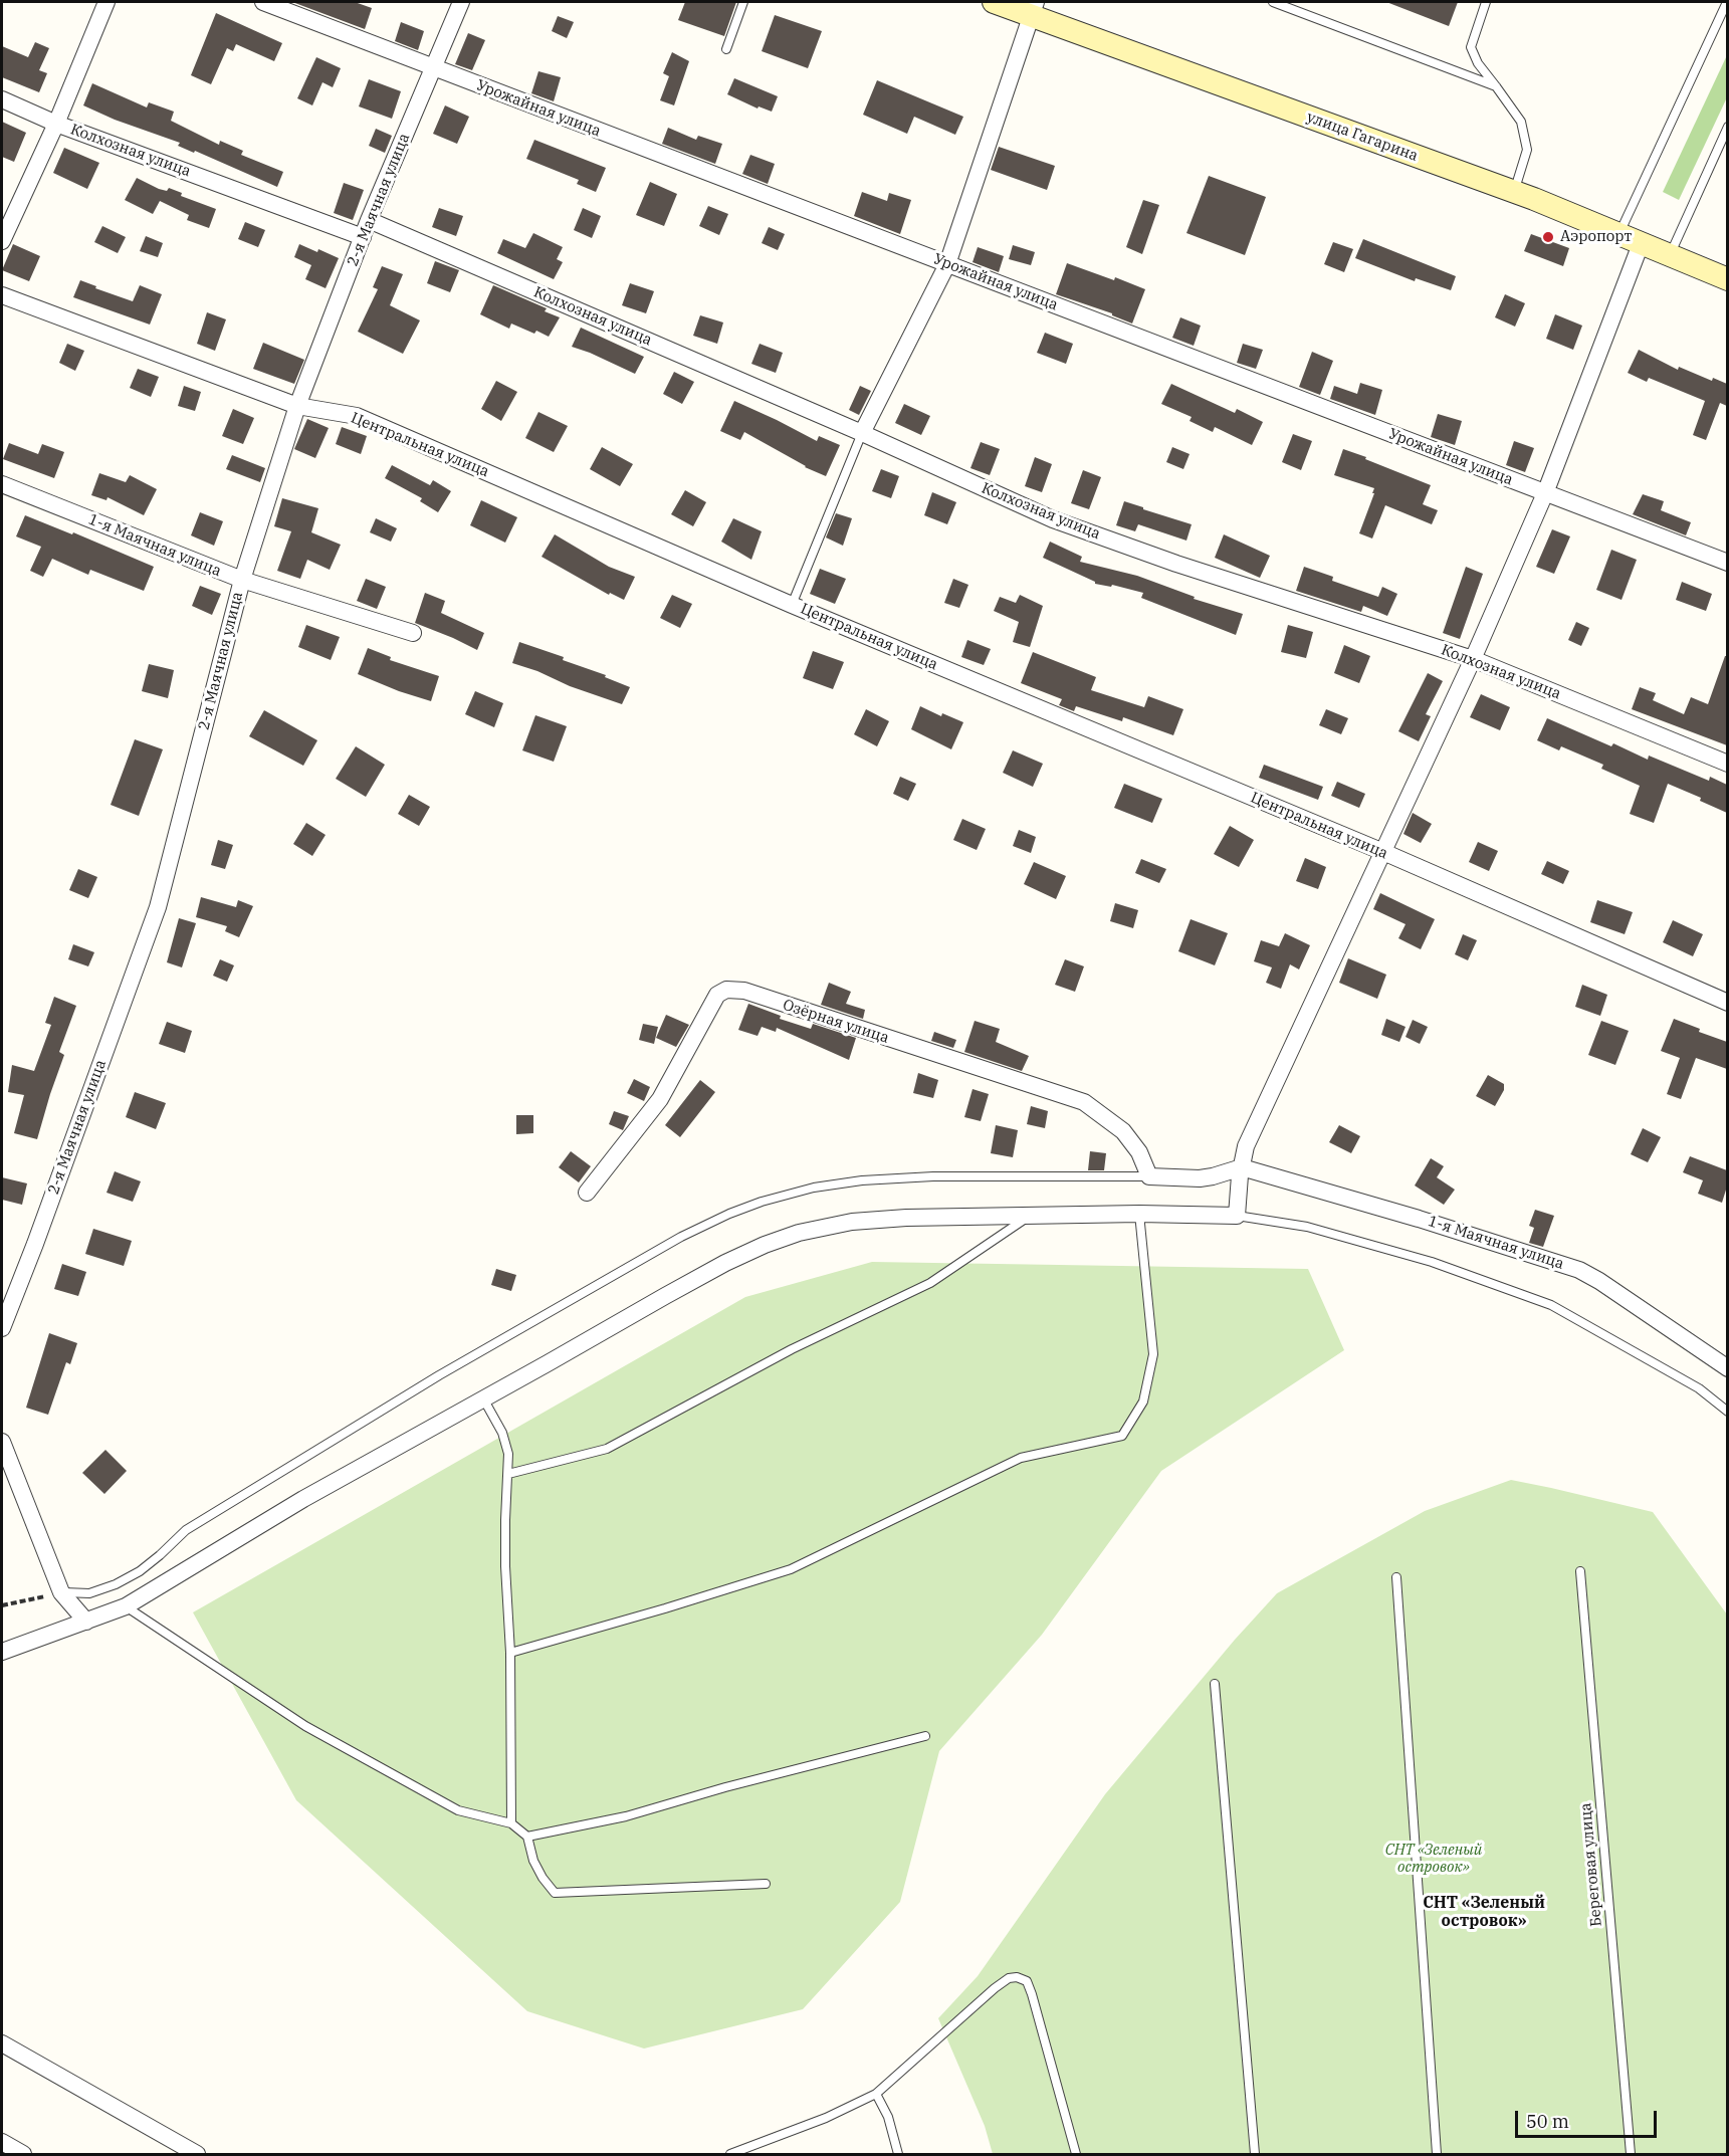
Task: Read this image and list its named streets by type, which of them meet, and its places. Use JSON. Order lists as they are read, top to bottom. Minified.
{"streets":{"main road":["улица Гагарина"],"street":["Урожайная улица","Колхозная улица","2-я Маячная улица","Центральная улица","1-я Маячная улица","Озёрная улица"],"lane":["Береговая улица"]},"crossings":[["Урожайная улица","2-я Маячная улица"],["Колхозная улица","2-я Маячная улица"],["2-я Маячная улица","Центральная улица"],["2-я Маячная улица","1-я Маячная улица"]],"districts":["СНТ «Зеленый островок»"],"parks":["СНТ «Зеленый островок»"],"places":["Аэропорт"],"scale_bar":"50 m"}
